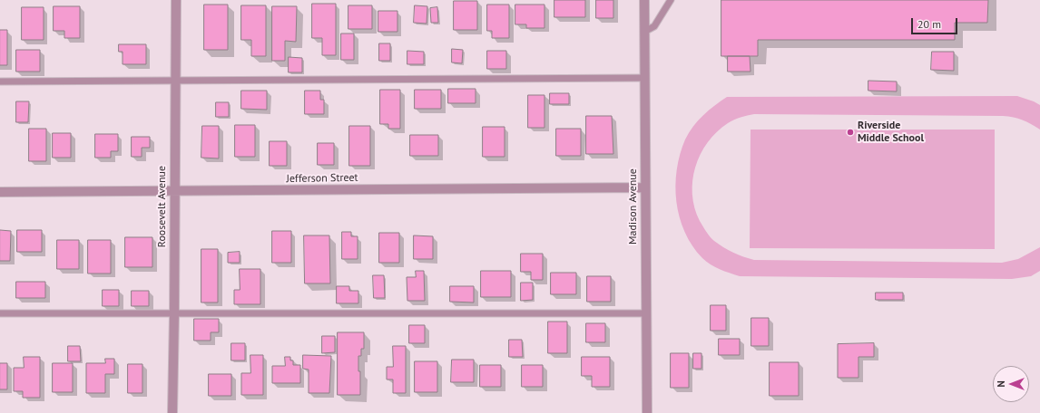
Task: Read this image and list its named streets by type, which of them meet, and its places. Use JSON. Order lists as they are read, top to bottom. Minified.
{"streets":{"street":["Jefferson Street","Roosevelt Avenue","Madison Avenue"]},"crossings":[["Jefferson Street","Roosevelt Avenue"],["Jefferson Street","Madison Avenue"]],"places":["Riverside Middle School"],"scale_bar":"20 m","north":"left"}
